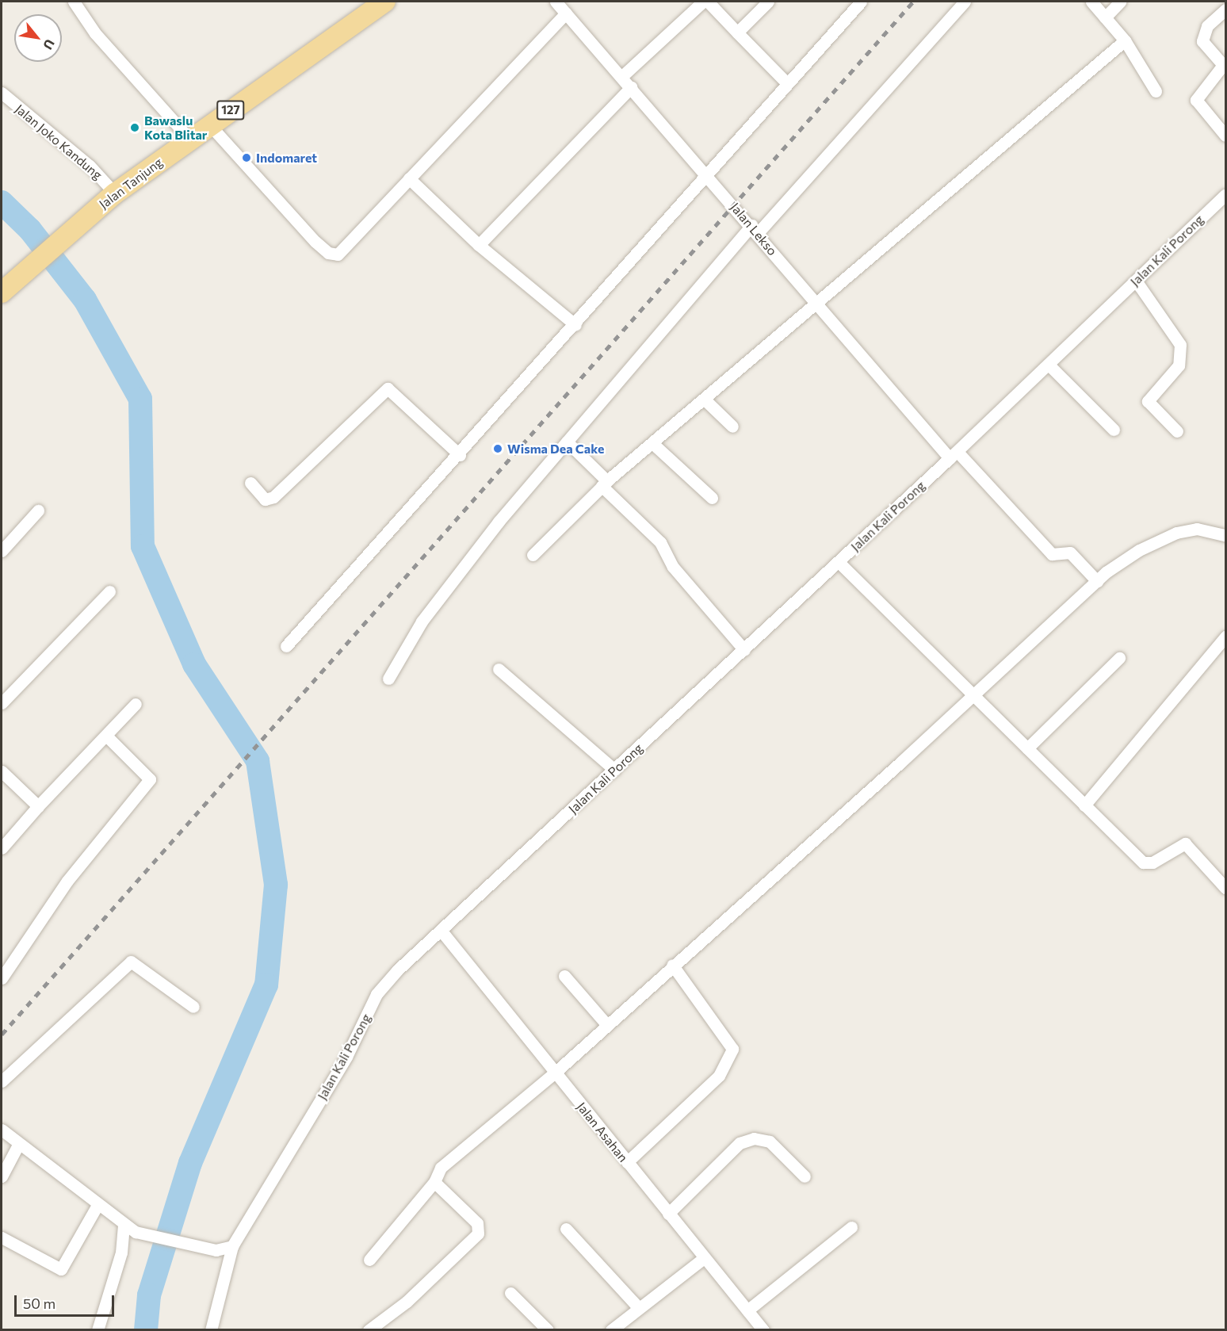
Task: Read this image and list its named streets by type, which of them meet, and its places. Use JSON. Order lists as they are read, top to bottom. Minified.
{"streets":{"main road":["127","Jalan Tanjung"],"street":["Jalan Joko Kandung","Jalan Lekso","Jalan Kali Porong","Jalan Asahan"]},"crossings":[["Jalan Joko Kandung","Jalan Tanjung"],["Jalan Lekso","Jalan Kali Porong"],["Jalan Kali Porong","Jalan Asahan"]],"places":["Bawaslu Kota Blitar","Indomaret","Wisma Dea Cake"],"scale_bar":"50 m","north":"bottom right"}
